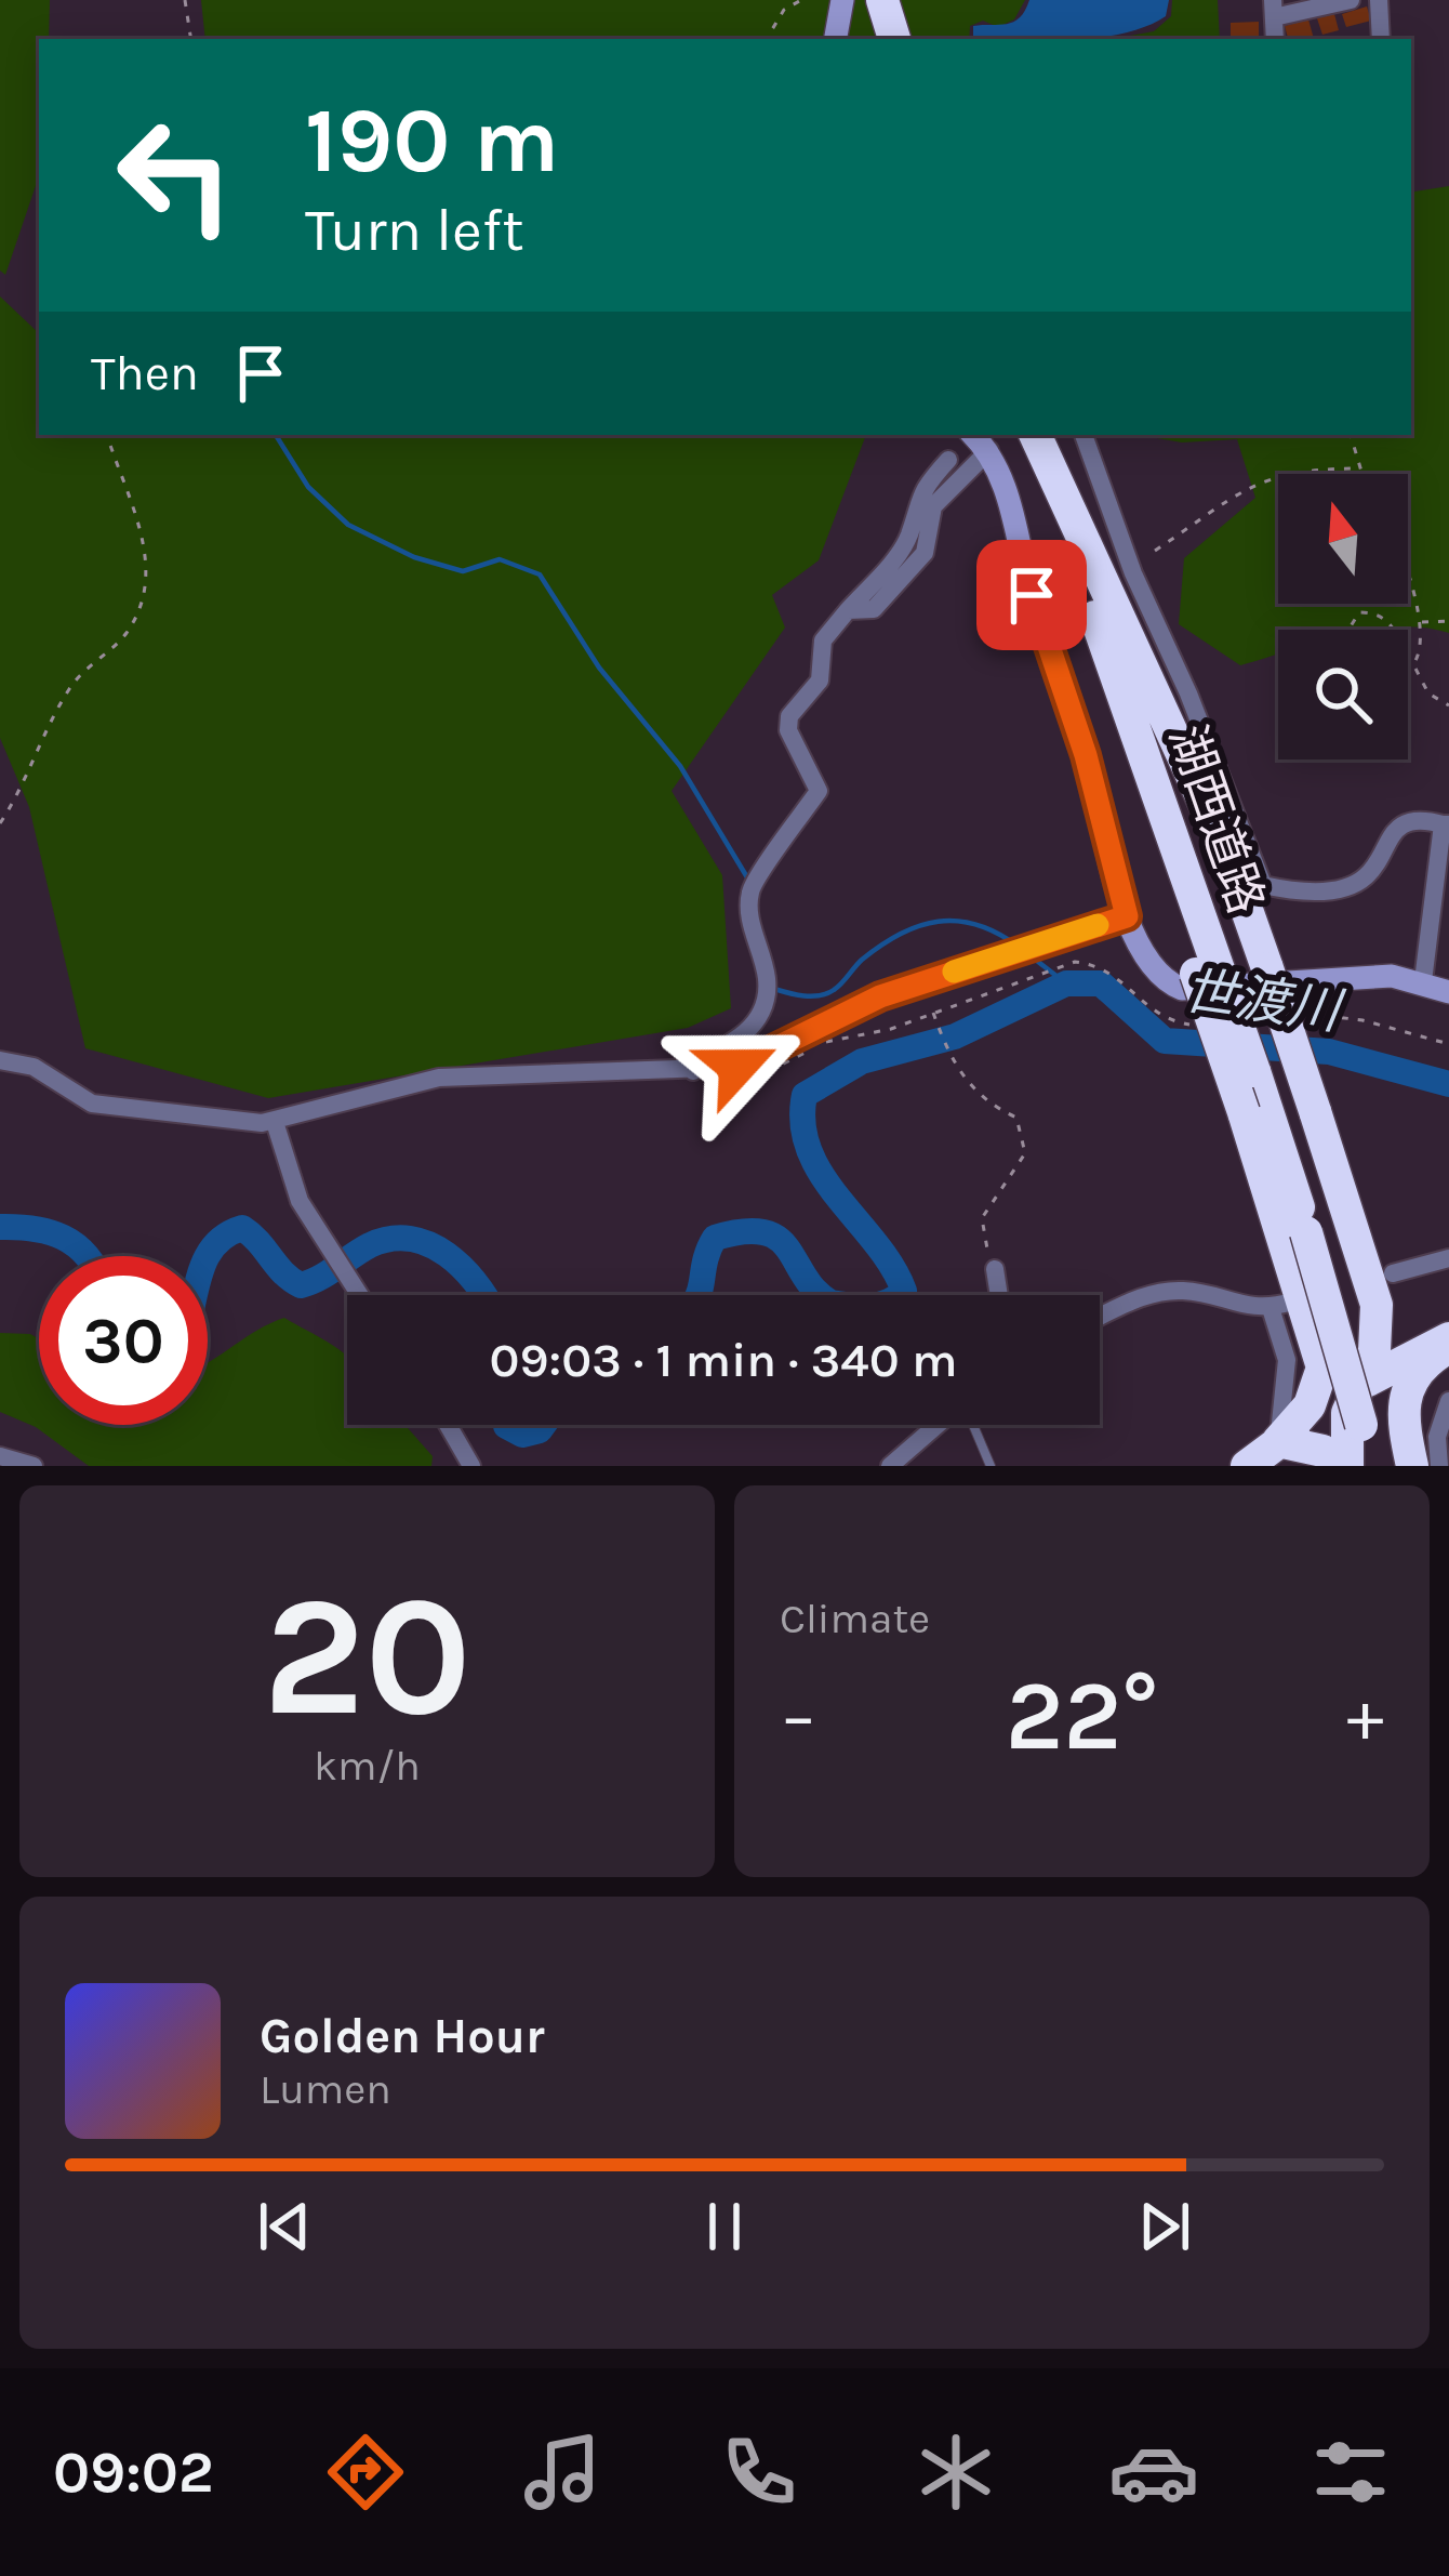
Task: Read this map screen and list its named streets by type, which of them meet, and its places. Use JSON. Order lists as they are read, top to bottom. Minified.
{"streets":{"highway":["湖西道路"]},"water":["世渡川"],"north":"top","page":{"turn":["190 m","Turn left"],"then":"Then","limit":"30","trip":"09:03 · 1 min · 340 m","tile":[["20","km/h"],"Climate"],"heat":["−","22°","+"],"song":["Golden Hour","Lumen"],"tabs":"09:02"}}
